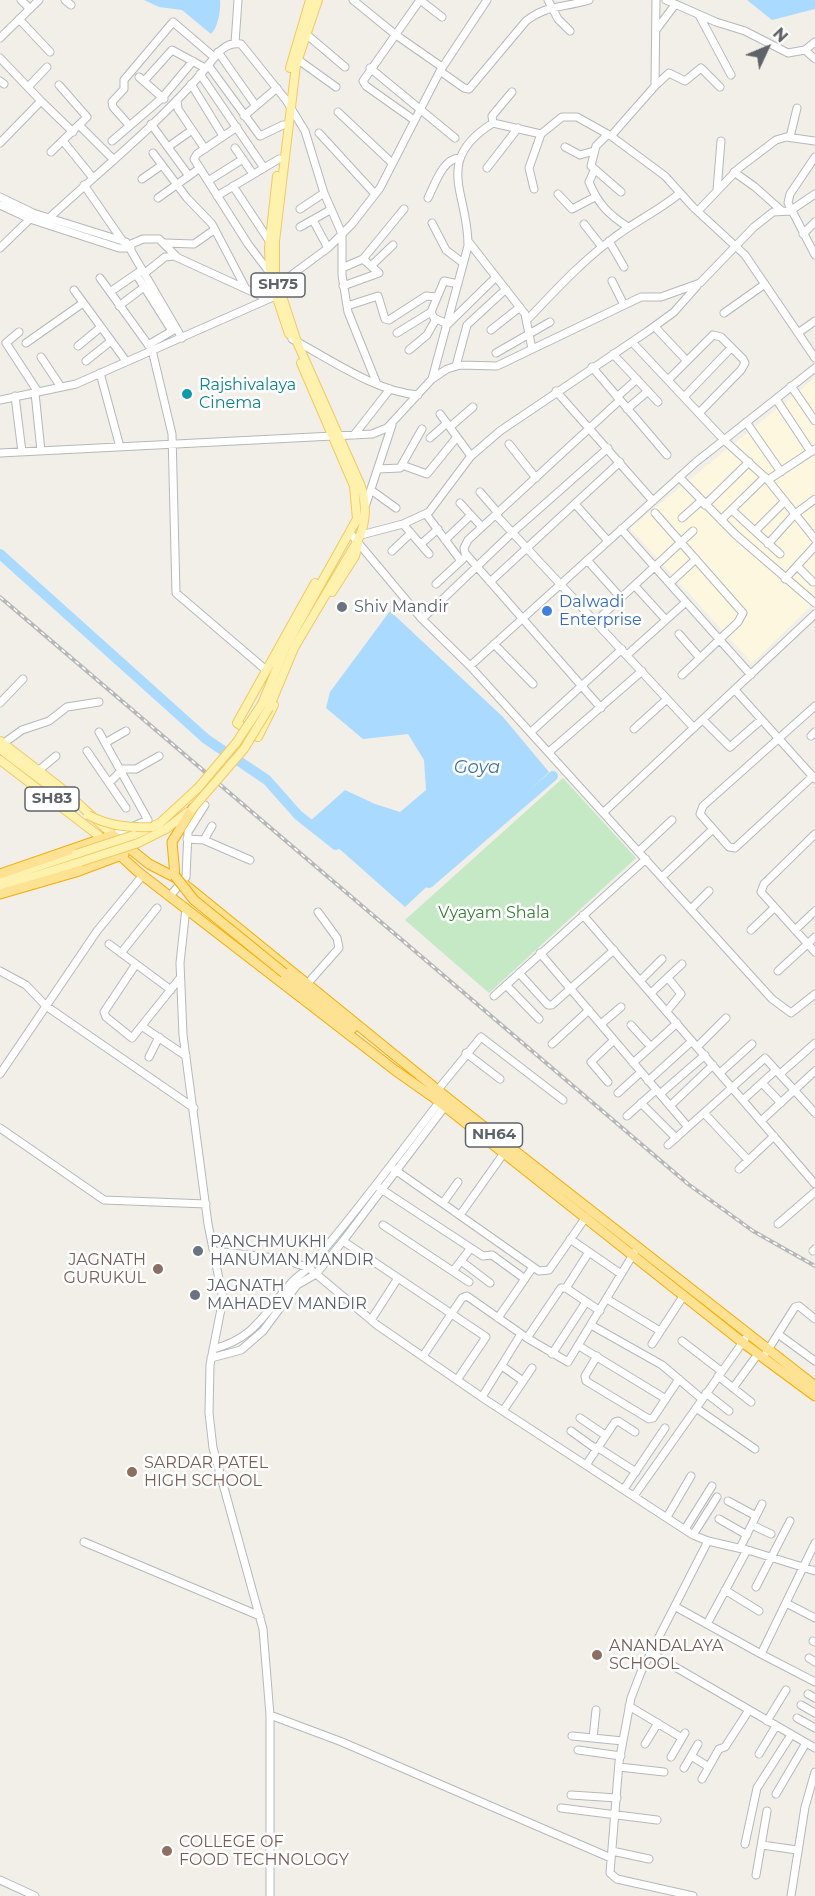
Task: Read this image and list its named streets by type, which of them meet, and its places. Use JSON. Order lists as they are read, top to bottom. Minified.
{"streets":{"highway":["NH64"],"main road":["SH75","SH83"]},"crossings":[["SH83","NH64"]],"water":["Goya"],"parks":["Vyayam Shala"],"places":["Rajshivalaya Cinema","Shiv Mandir","Dalwadi Enterprise","PANCHMUKHI HANUMAN MANDIR","JAGNATH GURUKUL","JAGNATH MAHADEV MANDIR","SARDAR PATEL HIGH SCHOOL","ANANDALAYA SCHOOL","COLLEGE OF FOOD TECHNOLOGY"],"north":"top right"}
